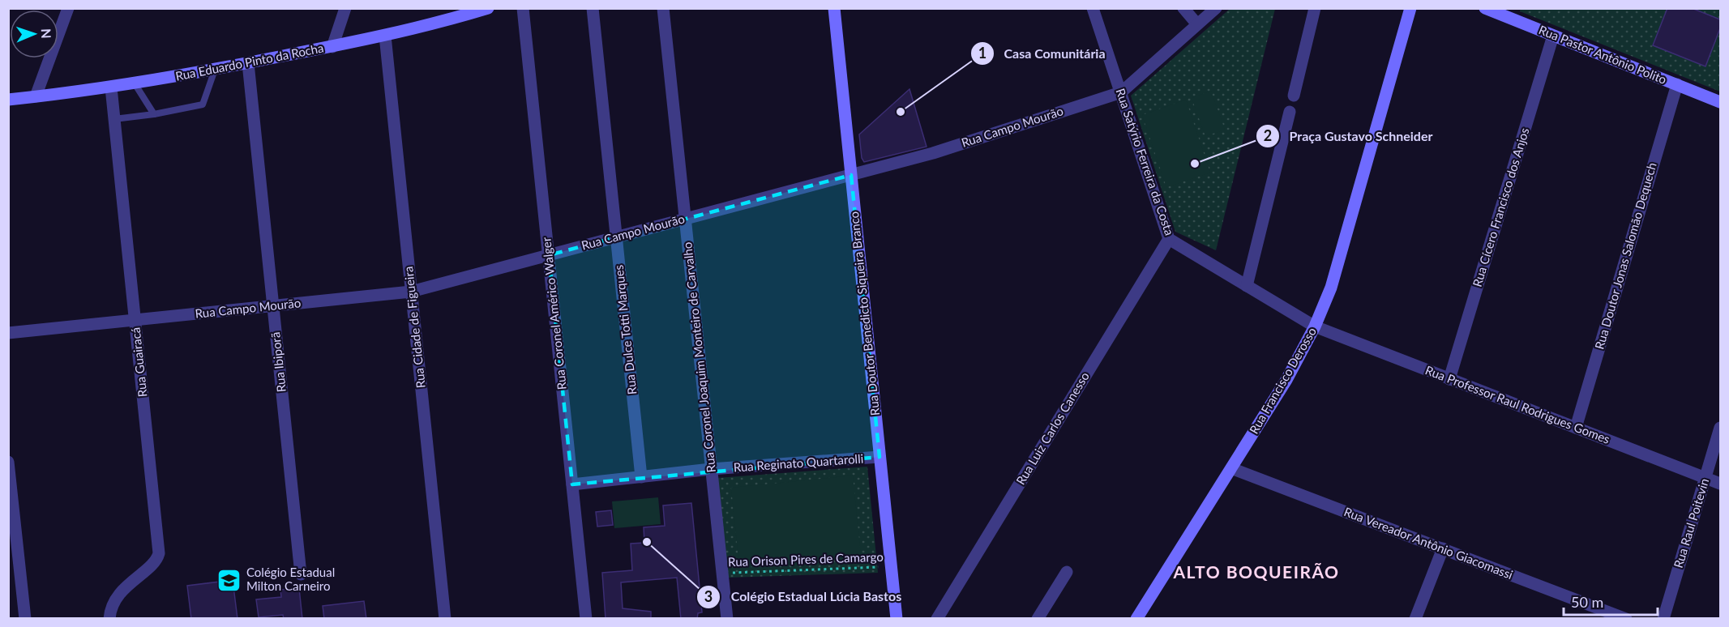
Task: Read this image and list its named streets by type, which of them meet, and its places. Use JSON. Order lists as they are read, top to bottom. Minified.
{"streets":{"street":["Rua Pastor Antônio Polito","Rua Eduardo Pinto da Rocha","Rua Campo Mourão","Rua Satýrio Ferreira da Costa","Rua Cícero Francisco dos Anjos","Rua Doutor Jonas Salomão Dequech","Rua Coronel Américo Walger","Rua Doutor Benedicto Siqueira Branco","Rua Cidade de Figueira","Rua Dulce Totti Marques","Rua Coronel Joaquim Monteiro de Carvalho","Rua Guairacá","Rua Ibiporã","Rua Francisco Derosso","Rua Professor Raul Rodrigues Gomes","Rua Luiz Carlos Canesso","Rua Reginato Quartarolli","Rua Raul Poitevin","Rua Vereador Antônio Giacomassi"],"path":["Rua Orison Pires de Camargo"]},"crossings":[["Rua Pastor Antônio Polito","Rua Cícero Francisco dos Anjos"],["Rua Pastor Antônio Polito","Rua Doutor Jonas Salomão Dequech"],["Rua Eduardo Pinto da Rocha","Rua Cidade de Figueira"],["Rua Eduardo Pinto da Rocha","Rua Guairacá"],["Rua Eduardo Pinto da Rocha","Rua Ibiporã"],["Rua Campo Mourão","Rua Satýrio Ferreira da Costa"],["Rua Campo Mourão","Rua Coronel Américo Walger"],["Rua Campo Mourão","Rua Doutor Benedicto Siqueira Branco"],["Rua Campo Mourão","Rua Cidade de Figueira"],["Rua Campo Mourão","Rua Dulce Totti Marques"],["Rua Campo Mourão","Rua Coronel Joaquim Monteiro de Carvalho"],["Rua Campo Mourão","Rua Guairacá"],["Rua Campo Mourão","Rua Ibiporã"],["Rua Satýrio Ferreira da Costa","Rua Francisco Derosso"],["Rua Satýrio Ferreira da Costa","Rua Professor Raul Rodrigues Gomes"],["Rua Satýrio Ferreira da Costa","Rua Luiz Carlos Canesso"],["Rua Cícero Francisco dos Anjos","Rua Professor Raul Rodrigues Gomes"],["Rua Doutor Jonas Salomão Dequech","Rua Professor Raul Rodrigues Gomes"],["Rua Coronel Américo Walger","Rua Reginato Quartarolli"],["Rua Doutor Benedicto Siqueira Branco","Rua Reginato Quartarolli"],["Rua Doutor Benedicto Siqueira Branco","Rua Orison Pires de Camargo"],["Rua Dulce Totti Marques","Rua Reginato Quartarolli"],["Rua Coronel Joaquim Monteiro de Carvalho","Rua Reginato Quartarolli"],["Rua Coronel Joaquim Monteiro de Carvalho","Rua Orison Pires de Camargo"],["Rua Francisco Derosso","Rua Professor Raul Rodrigues Gomes"],["Rua Francisco Derosso","Rua Vereador Antônio Giacomassi"],["Rua Professor Raul Rodrigues Gomes","Rua Raul Poitevin"]],"districts":["ALTO BOQUEIRÃO"],"places":{"other":["Casa Comunitária","Praça Gustavo Schneider","Colégio Estadual Lúcia Bastos"],"school or university":["Colégio Estadual Milton Carneiro"]},"scale_bar":"50 m","north":"right"}
